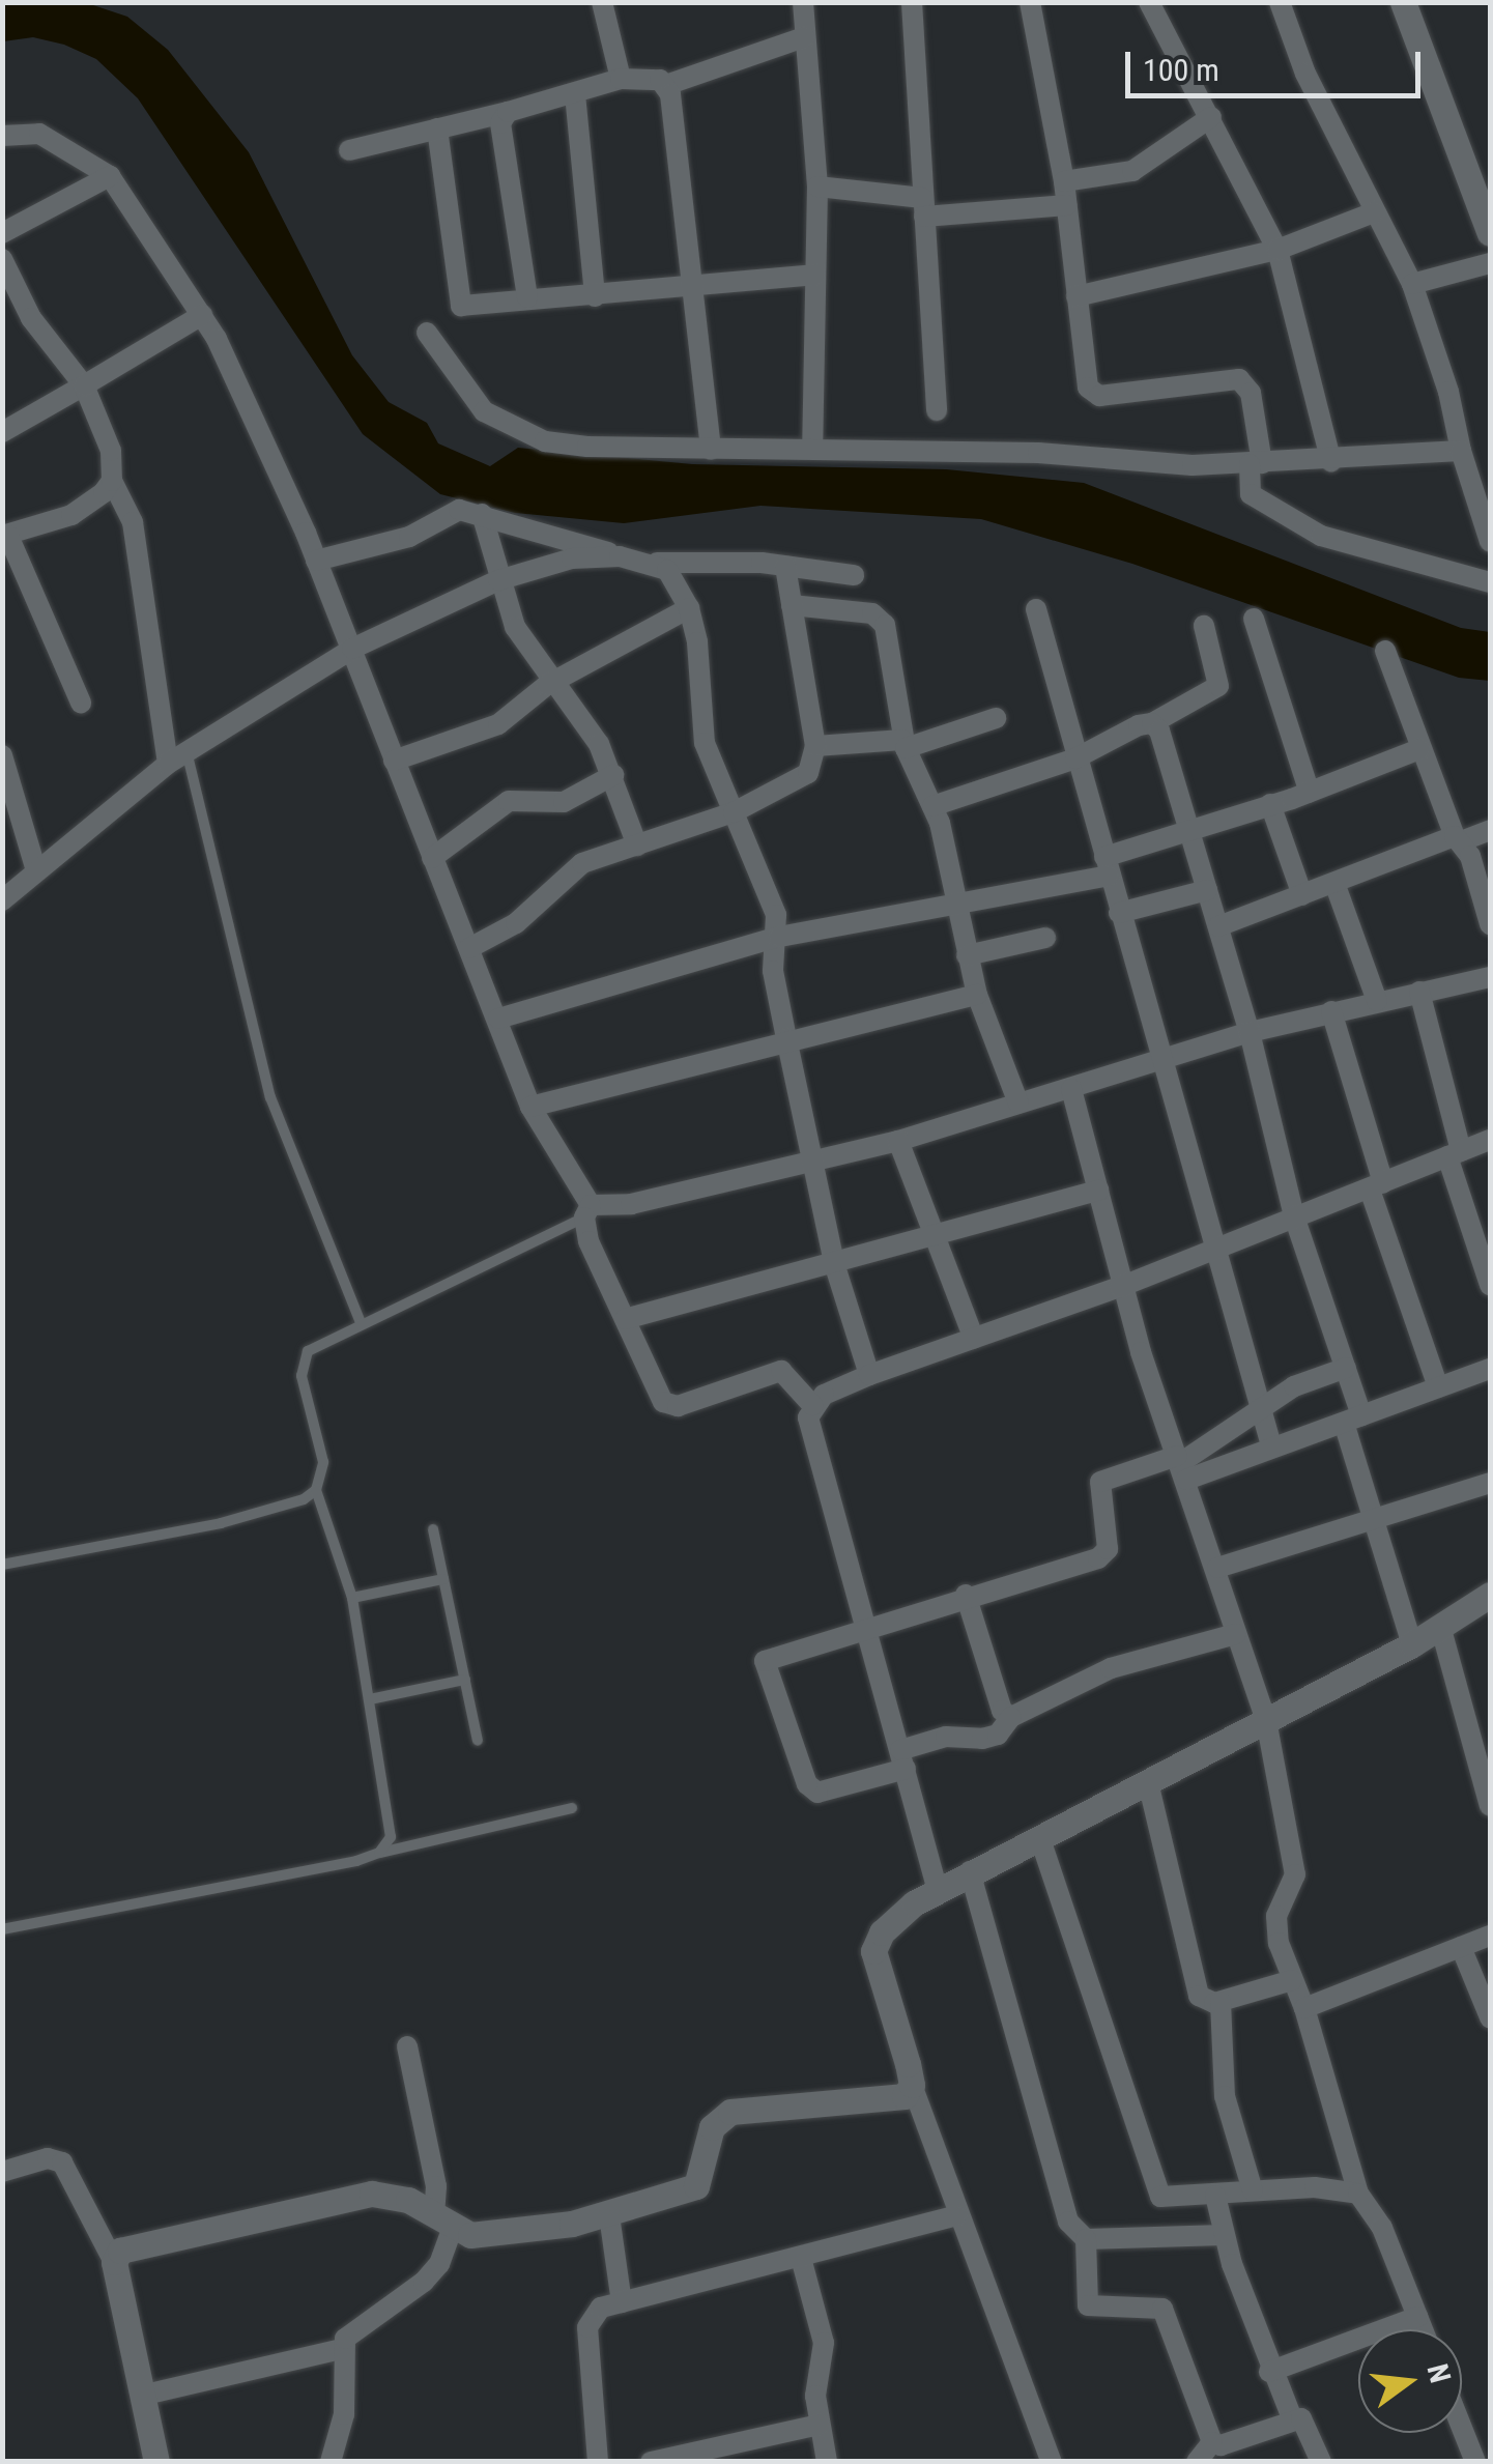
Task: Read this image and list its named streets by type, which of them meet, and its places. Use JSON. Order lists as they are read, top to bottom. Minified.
{"scale_bar":"100 m","north":"right"}
